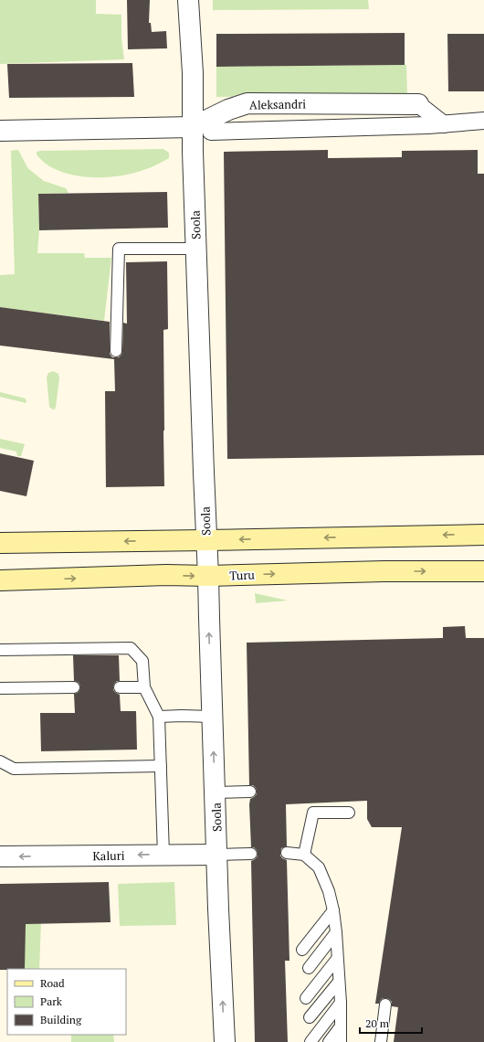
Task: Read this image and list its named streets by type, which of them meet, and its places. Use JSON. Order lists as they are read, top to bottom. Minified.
{"streets":{"main road":["Turu"],"street":["Aleksandri","Soola","Kaluri"]},"crossings":[["Aleksandri","Soola"],["Soola","Turu"],["Soola","Kaluri"]],"one_way":["Soola","Kaluri"],"legend":["Road","Park","Building"],"scale_bar":"20 m"}
